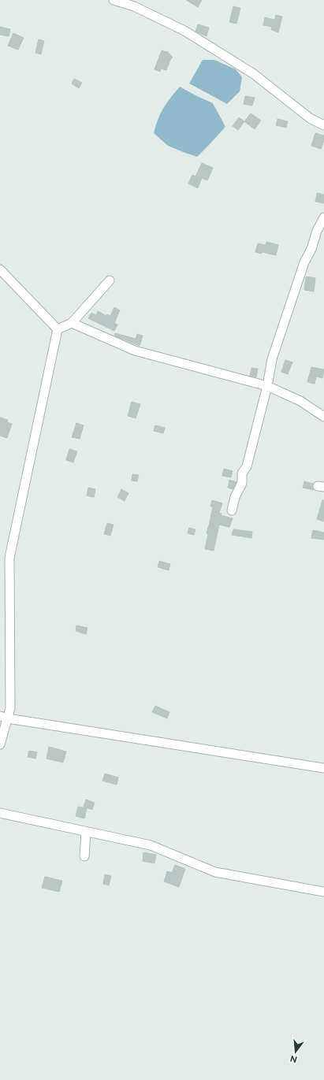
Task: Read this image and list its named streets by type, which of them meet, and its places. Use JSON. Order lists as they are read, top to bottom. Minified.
{"north":"bottom"}
